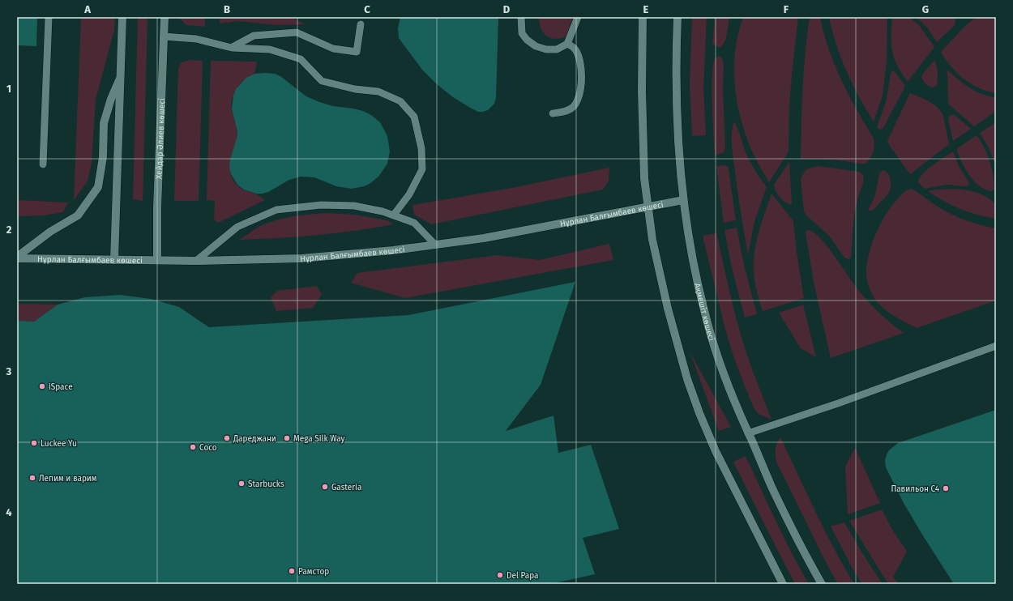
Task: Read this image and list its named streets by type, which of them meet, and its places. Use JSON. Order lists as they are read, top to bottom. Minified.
{"streets":{"street":["Хейдар Әлиев көшесі","Нұрлан Балғымбаев көшесі","Ақмешіт көшесі"]},"crossings":[["Хейдар Әлиев көшесі","Нұрлан Балғымбаев көшесі"],["Нұрлан Балғымбаев көшесі","Ақмешіт көшесі"]],"places":["iSpace","Дареджани","Mega Silk Way","Luckee Yu","Coco","Лепим и варим","Starbucks","Gasteria","Павильон С4","Рамстор","Del Papa"],"grid":{"columns":["A","B","C","D","E","F","G"],"rows":["1","2","3","4"]}}
